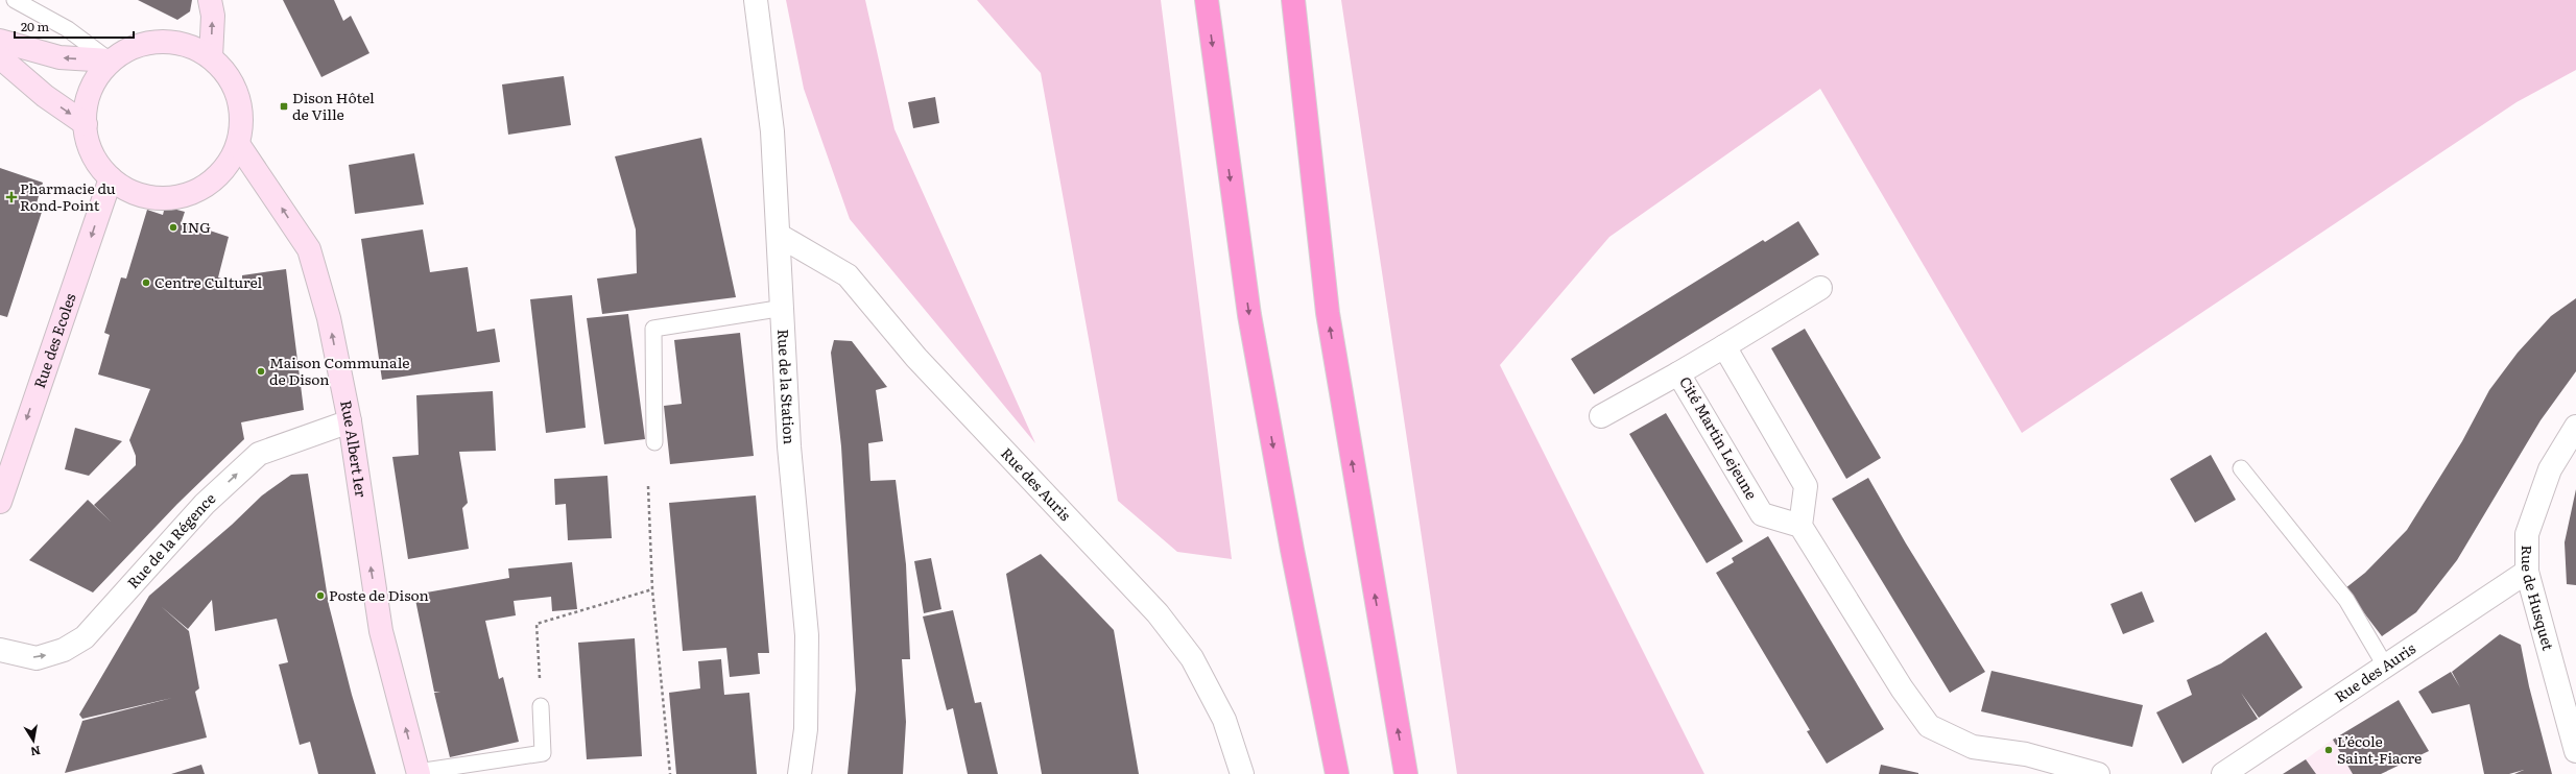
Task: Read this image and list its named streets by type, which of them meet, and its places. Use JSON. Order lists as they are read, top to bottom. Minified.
{"streets":{"main road":["Rue des Ecoles","Rue Albert 1er"],"street":["Rue de la Station","Cité Martin Lejeune","Rue des Auris","Rue de la Régence","Rue de Husquet"]},"crossings":[["Rue de la Station","Rue des Auris"],["Rue Albert 1er","Rue de la Régence"],["Rue des Auris","Rue de Husquet"]],"one_way":["Rue des Ecoles","Rue Albert 1er","Rue de la Régence"],"places":{"transit":["Dison Hôtel de Ville"],"health":["Pharmacie du Rond-Point"],"other":["ING","Centre Culturel","Maison Communale de Dison","Poste de Dison","L’école Saint-Fiacre"]},"scale_bar":"20 m","north":"bottom"}
